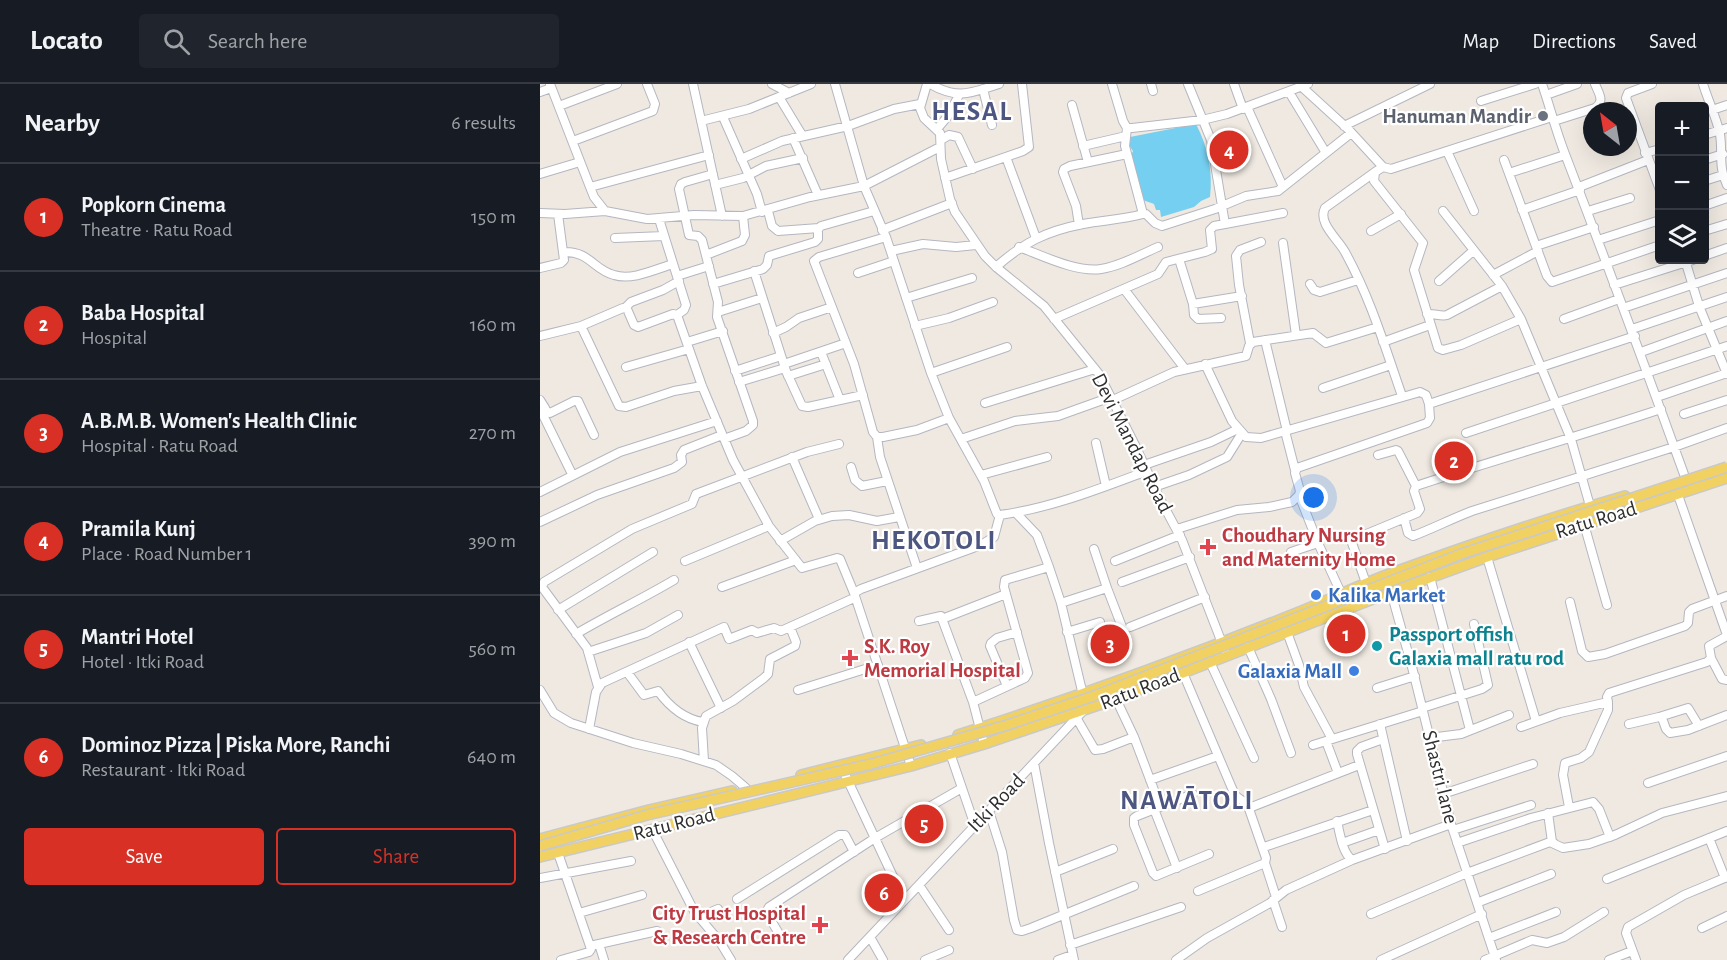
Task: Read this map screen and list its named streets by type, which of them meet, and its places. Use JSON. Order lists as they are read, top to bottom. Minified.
{"streets":{"main road":["Ratu Road"],"street":["Devi Mandap Road","Shastri lane","Itki Road"]},"crossings":[["Devi Mandap Road","Ratu Road"],["Ratu Road","Shastri lane"],["Ratu Road","Itki Road"]],"districts":["HESAL","HEKOTOLI","NAWĀTOLI"],"places":{"other":["Hanuman Mandir","Kalika Market","Passport offish Galaxia mall ratu rod","Galaxia Mall"],"health":["Choudhary Nursing and Maternity Home","S.K. Roy Memorial Hospital","City Trust Hospital & Research Centre"]},"north":"top left","page":{"header":"Locato","search":"Search here","nav":["Map","Directions","Saved"],"heading":["Nearby","6 results"],"map_buttons":["+","−"],"pins":["4","2","1","3","5","6"],"list":[{"mark":"1","name":"Popkorn Cinema","note":"Theatre · Ratu Road","value":"150 m"},{"mark":"2","name":"Baba Hospital","note":"Hospital","value":"160 m"},{"mark":"3","name":"A.B.M.B. Women's Health Clinic","note":"Hospital · Ratu Road","value":"270 m"},{"mark":"4","name":"Pramila Kunj","note":"Place · Road Number 1","value":"390 m"},{"mark":"5","name":"Mantri Hotel","note":"Hotel · Itki Road","value":"560 m"},{"mark":"6","name":"Dominoz Pizza | Piska More, Ranchi","note":"Restaurant · Itki Road","value":"640 m"}],"buttons":["Save","Share"]}}
